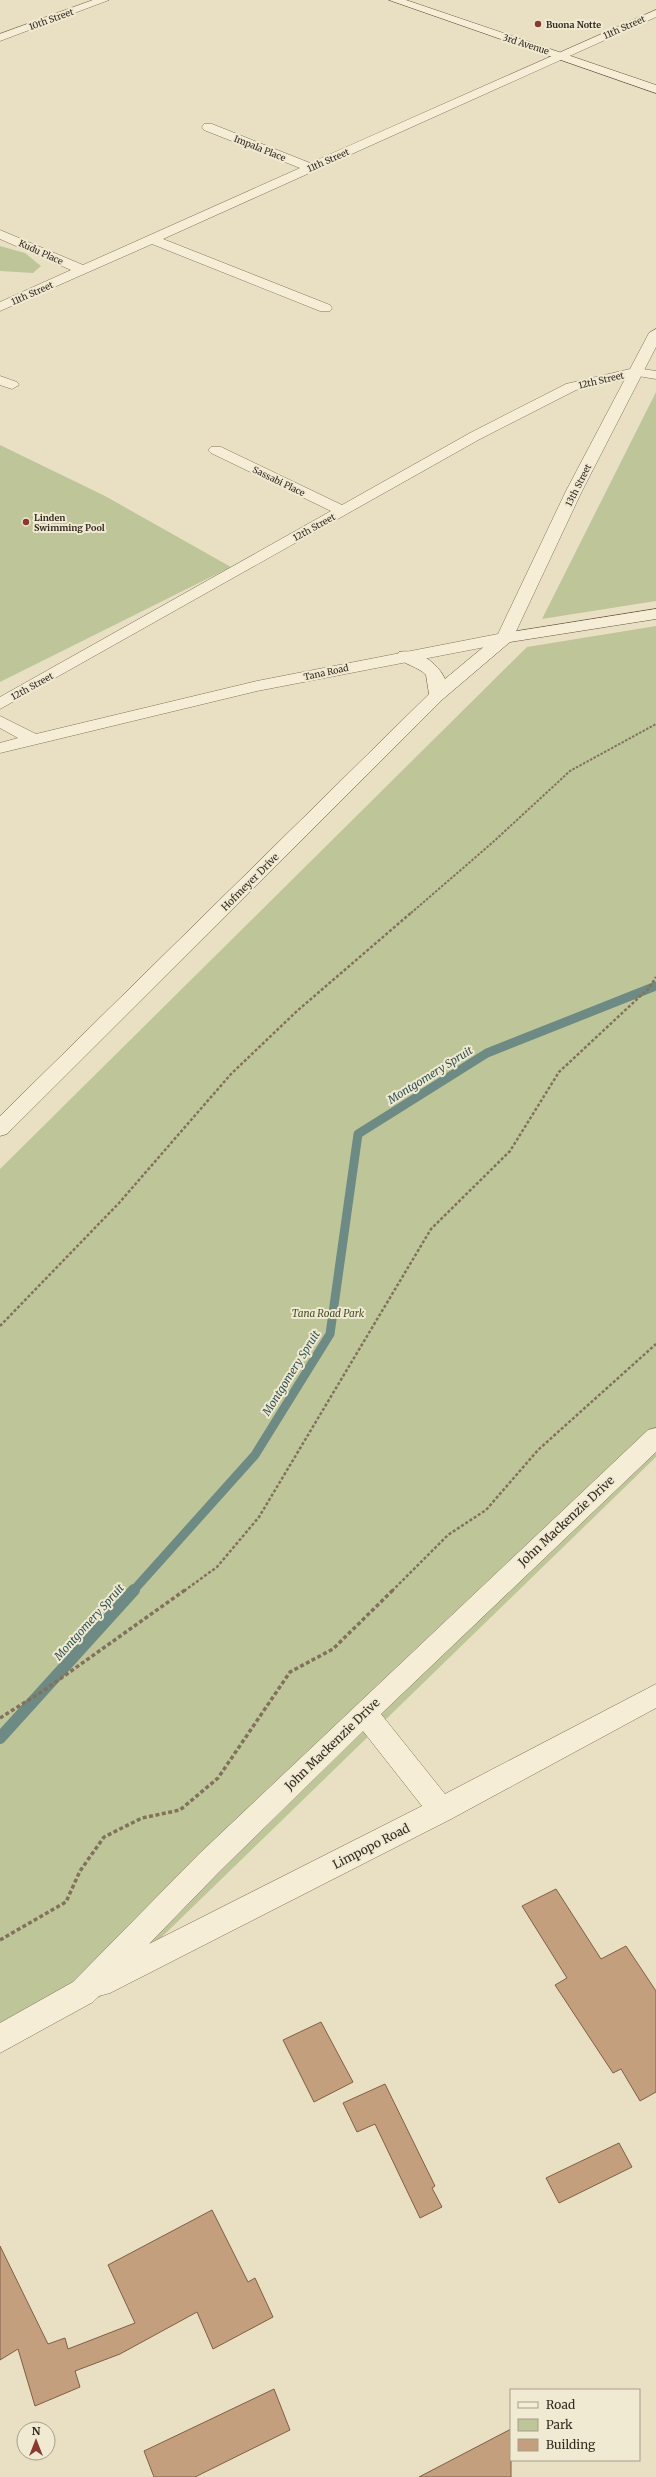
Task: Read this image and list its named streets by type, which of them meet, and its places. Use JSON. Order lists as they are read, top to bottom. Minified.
{"streets":{"street":["10th Street","11th Street","3rd Avenue","Impala Place","Kudu Place","12th Street","Sassabi Place","13th Street","Tana Road","Hofmeyer Drive","John Mackenzie Drive","Limpopo Road"]},"crossings":[["11th Street","3rd Avenue"],["11th Street","Impala Place"],["11th Street","Kudu Place"],["12th Street","Sassabi Place"],["12th Street","13th Street"],["13th Street","Tana Road"],["13th Street","Hofmeyer Drive"],["Tana Road","Hofmeyer Drive"],["John Mackenzie Drive","Limpopo Road"]],"water":["Montgomery Spruit"],"parks":["Tana Road Park"],"places":["Buona Notte","Linden Swimming Pool"],"legend":["Road","Park","Building"],"north":"top"}
